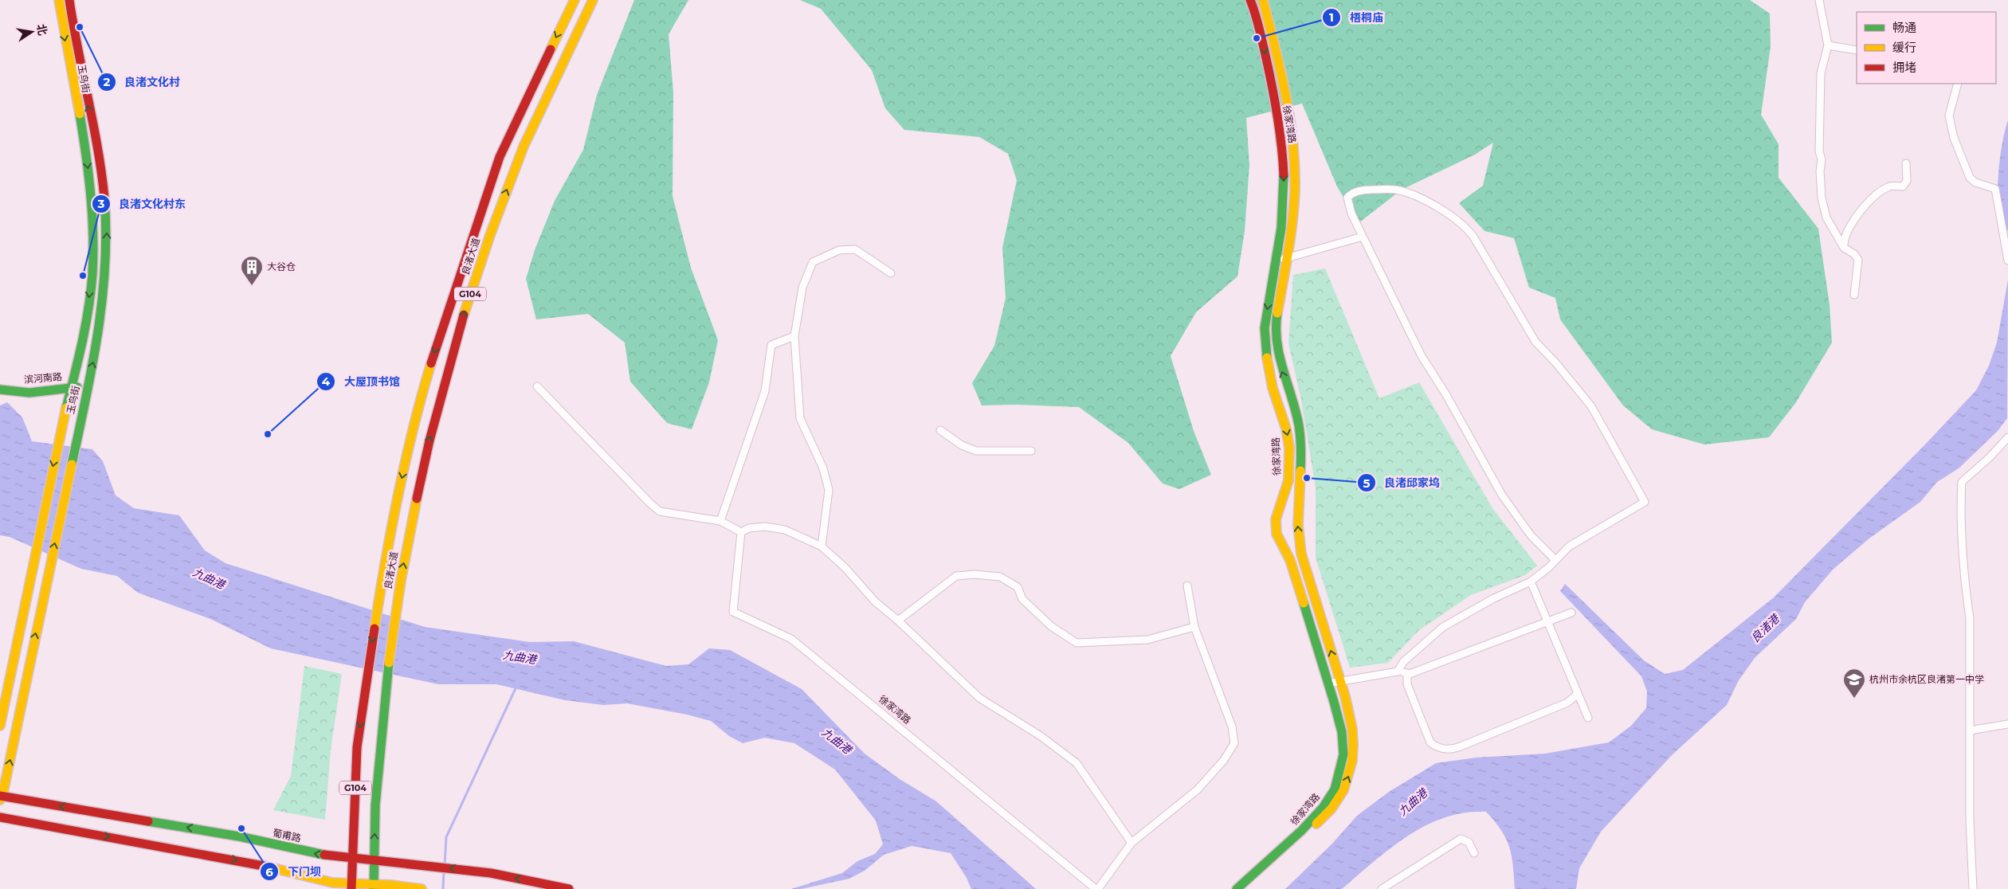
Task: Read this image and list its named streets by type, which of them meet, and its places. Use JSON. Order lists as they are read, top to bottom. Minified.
{"streets":{"main road":["玉鸟街","徐家湾路","良渚大道","G104","滨河南路","葡甫路"]},"crossings":[["玉鸟街","滨河南路"],["玉鸟街","葡甫路"],["良渚大道","G104"],["良渚大道","葡甫路"],["G104","葡甫路"]],"water":["九曲港","良渚港"],"places":{"other":["良渚文化村","梧桐庙","良渚文化村东","大屋顶书馆","良渚邱家坞","下门坝"],"building":["大谷仓"],"school or university":["杭州市余杭区良渚第一中学"]},"legend":["畅通","缓行","拥堵"],"north":"right"}
